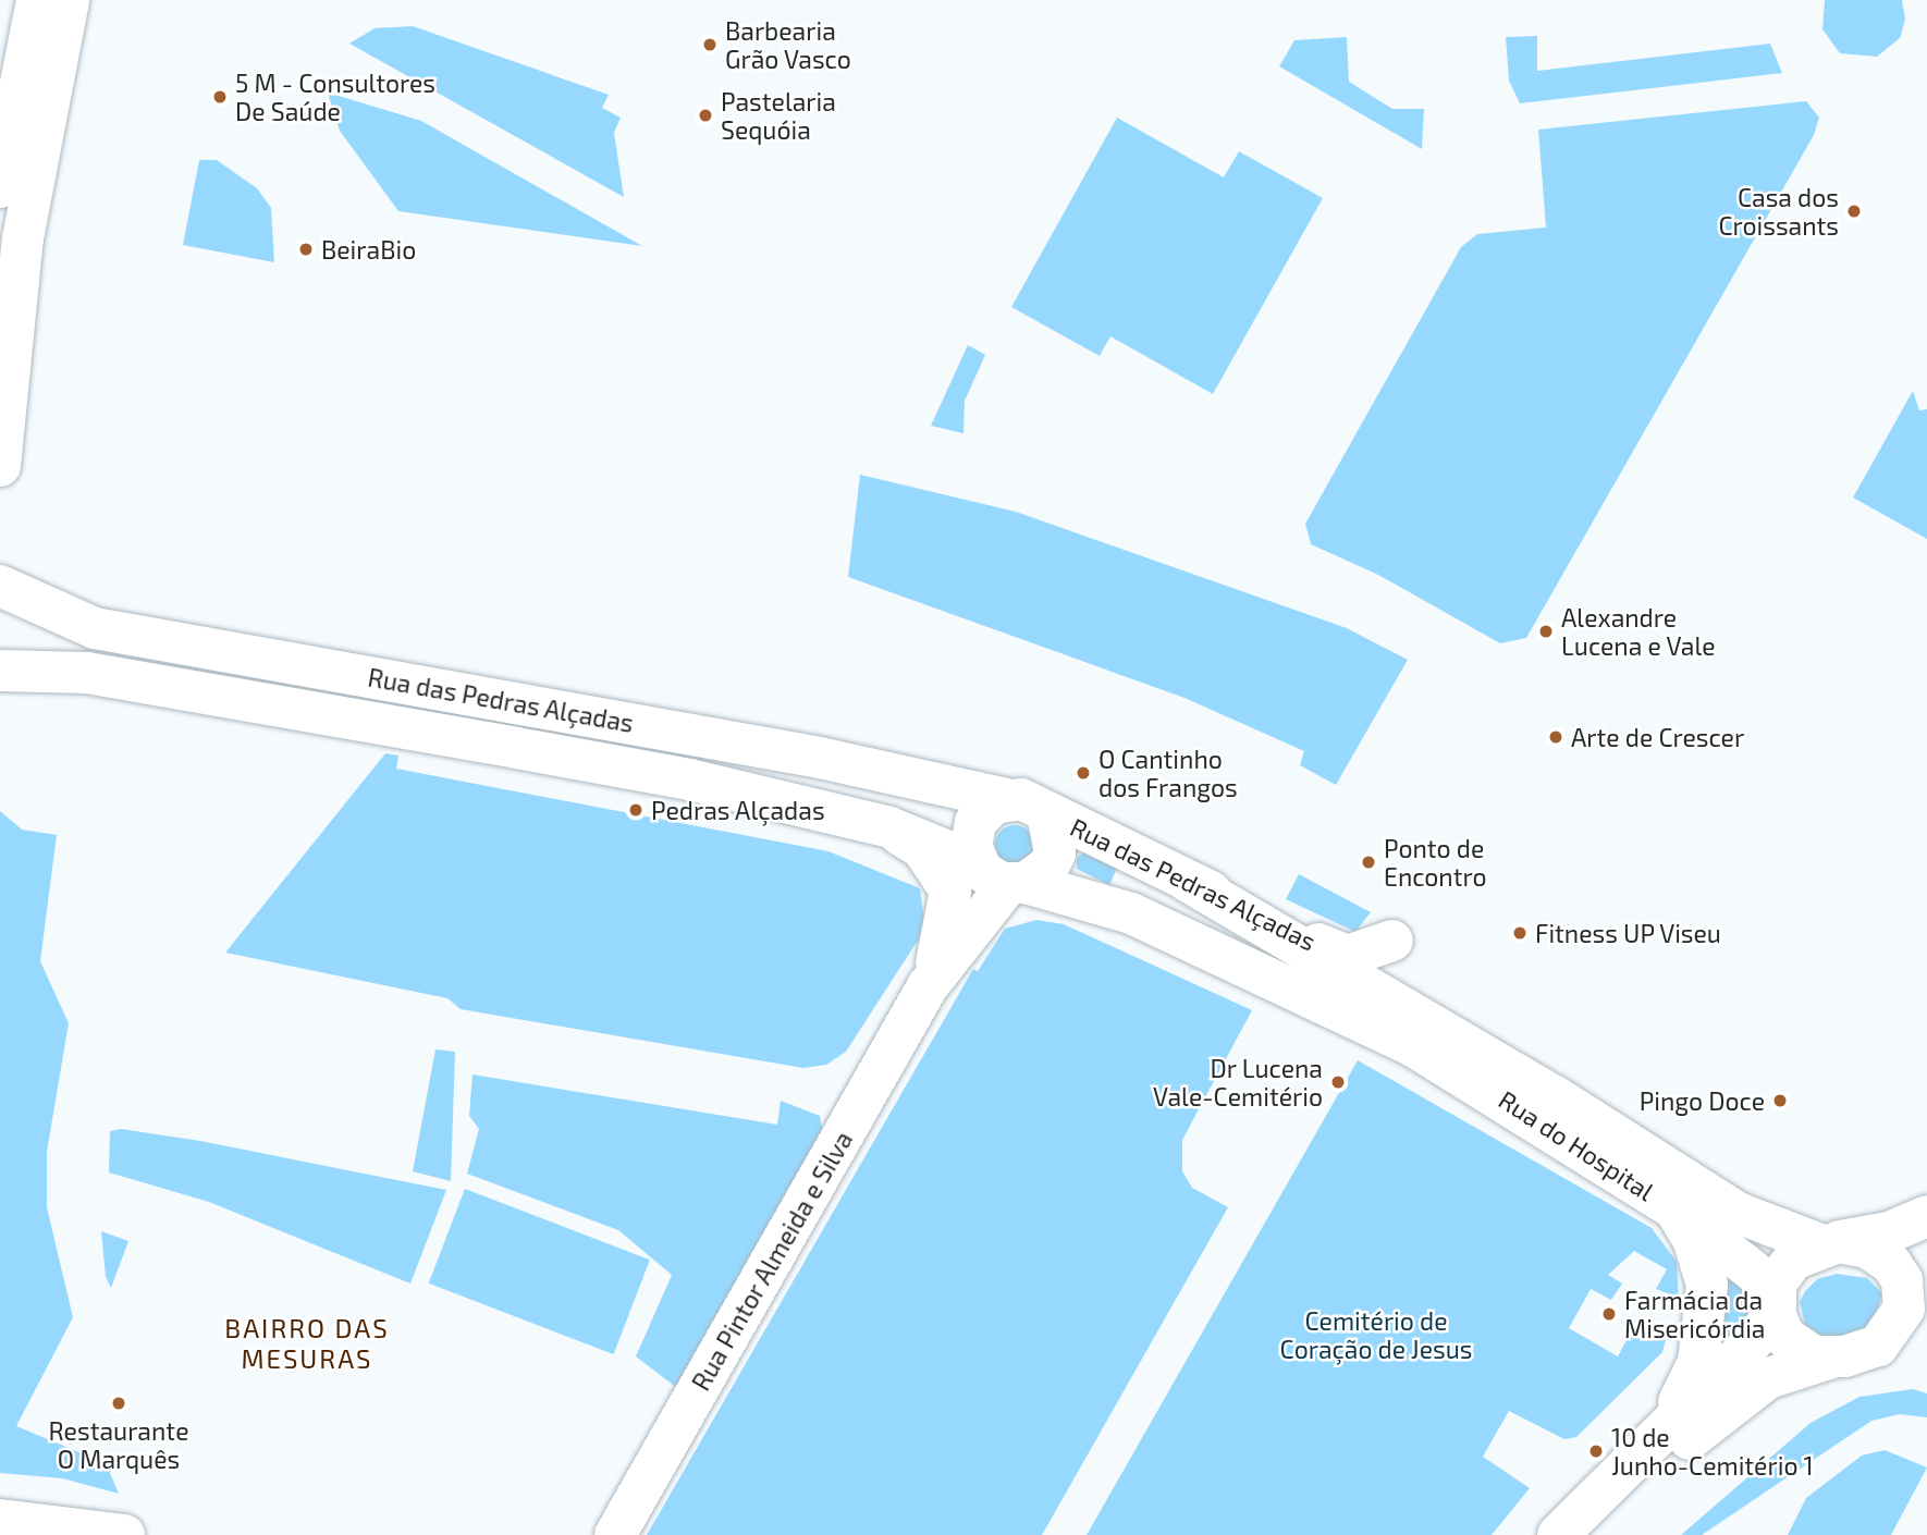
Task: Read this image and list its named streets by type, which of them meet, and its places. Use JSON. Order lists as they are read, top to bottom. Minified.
{"streets":{"main road":["Rua das Pedras Alçadas","Rua do Hospital","Rua Pintor Almeida e Silva"]},"crossings":[["Rua das Pedras Alçadas","Rua do Hospital"],["Rua das Pedras Alçadas","Rua Pintor Almeida e Silva"]],"districts":["BAIRRO DAS MESURAS"],"parks":["Cemitério de Coração de Jesus"],"places":["Barbearia Grão Vasco","5 M - Consultores De Saúde","Pastelaria Sequóia","Casa dos Croissants","BeiraBio","Alexandre Lucena e Vale","Arte de Crescer","O Cantinho dos Frangos","Pedras Alçadas","Ponto de Encontro","Fitness UP Viseu","Dr Lucena Vale-Cemitério","Pingo Doce","Farmácia da Misericórdia","Restaurante O Marquês","10 de Junho-Cemitério 1"]}
